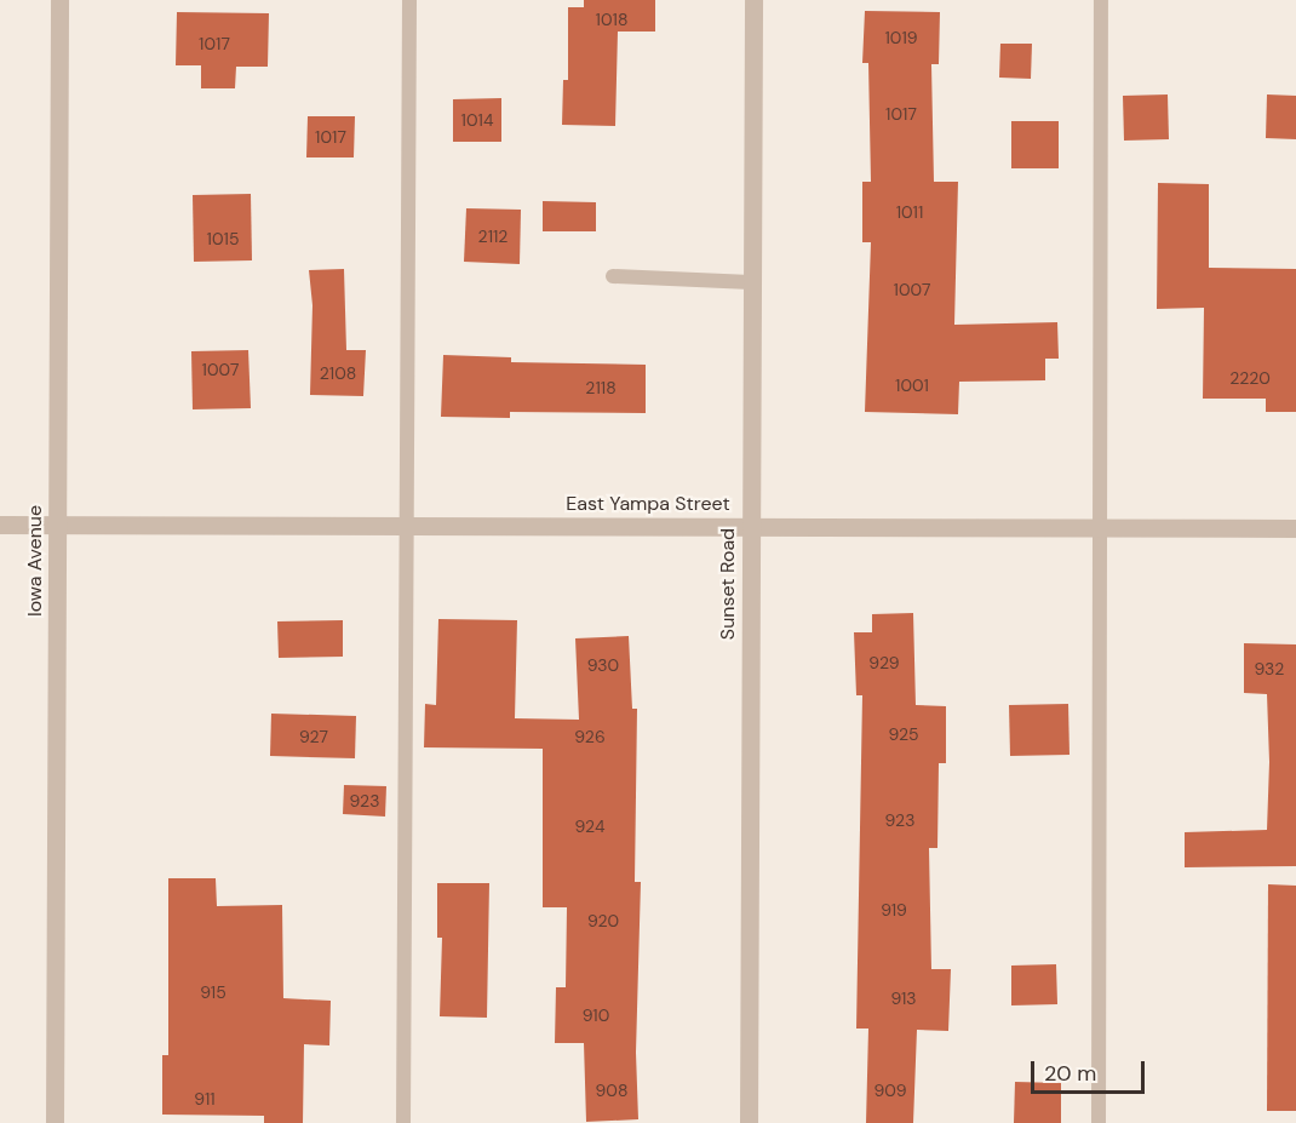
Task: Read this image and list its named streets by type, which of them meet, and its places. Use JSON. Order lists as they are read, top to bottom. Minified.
{"streets":{"street":["East Yampa Street","Iowa Avenue","Sunset Road"]},"crossings":[["East Yampa Street","Iowa Avenue"],["East Yampa Street","Sunset Road"]],"house_numbers":["1018","1019","1017","1017","1014","1017","1011","2112","1015","1007","1007","2108","2220","1001","2118","929","930","932","925","927","926","923","923","924","919","920","915","913","910","908","909","911"],"scale_bar":"20 m"}
